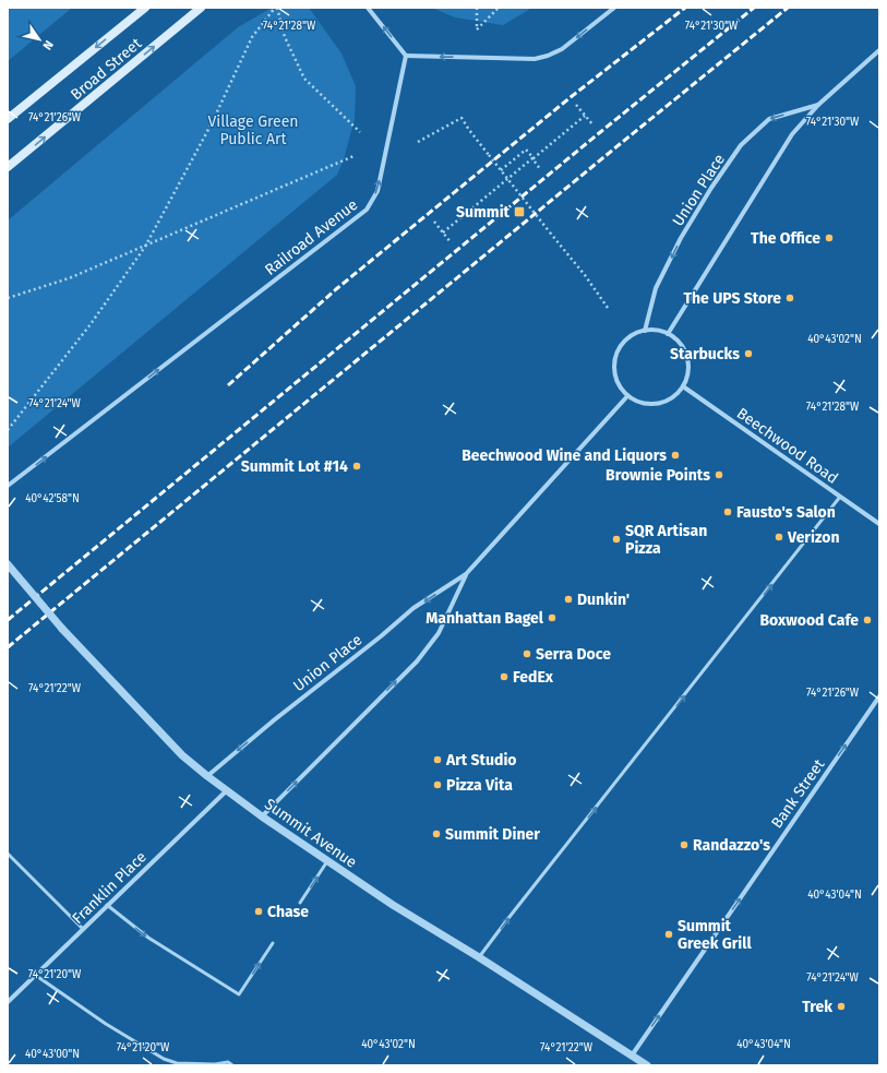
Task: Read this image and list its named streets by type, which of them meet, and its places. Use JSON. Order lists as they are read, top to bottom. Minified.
{"streets":{"main road":["Broad Street"],"street":["Union Place","Railroad Avenue","Beechwood Road","Bank Street","Summit Avenue","Franklin Place"]},"crossings":[["Union Place","Beechwood Road"],["Union Place","Summit Avenue"],["Bank Street","Summit Avenue"],["Summit Avenue","Franklin Place"]],"one_way":["Railroad Avenue","Bank Street"],"parks":["Village Green Public Art"],"places":{"transit":["Summit"],"other":["The Office","The UPS Store","Starbucks","Beechwood Wine and Liquors","Summit Lot #14","Brownie Points","Fausto's Salon","Verizon","SQR Artisan Pizza","Dunkin'","Manhattan Bagel","Boxwood Cafe","Serra Doce","FedEx","Art Studio","Pizza Vita","Summit Diner","Randazzo's","Chase","Summit Greek Grill","Trek"]},"north":"bottom right","coordinates":["74°21'28\"W","74°21'30\"W","74°21'26\"W","40°43'02\"N","74°21'24\"W","40°42'58\"N","74°21'22\"W","40°43'04\"N","74°21'20\"W","40°43'00\"N"]}
